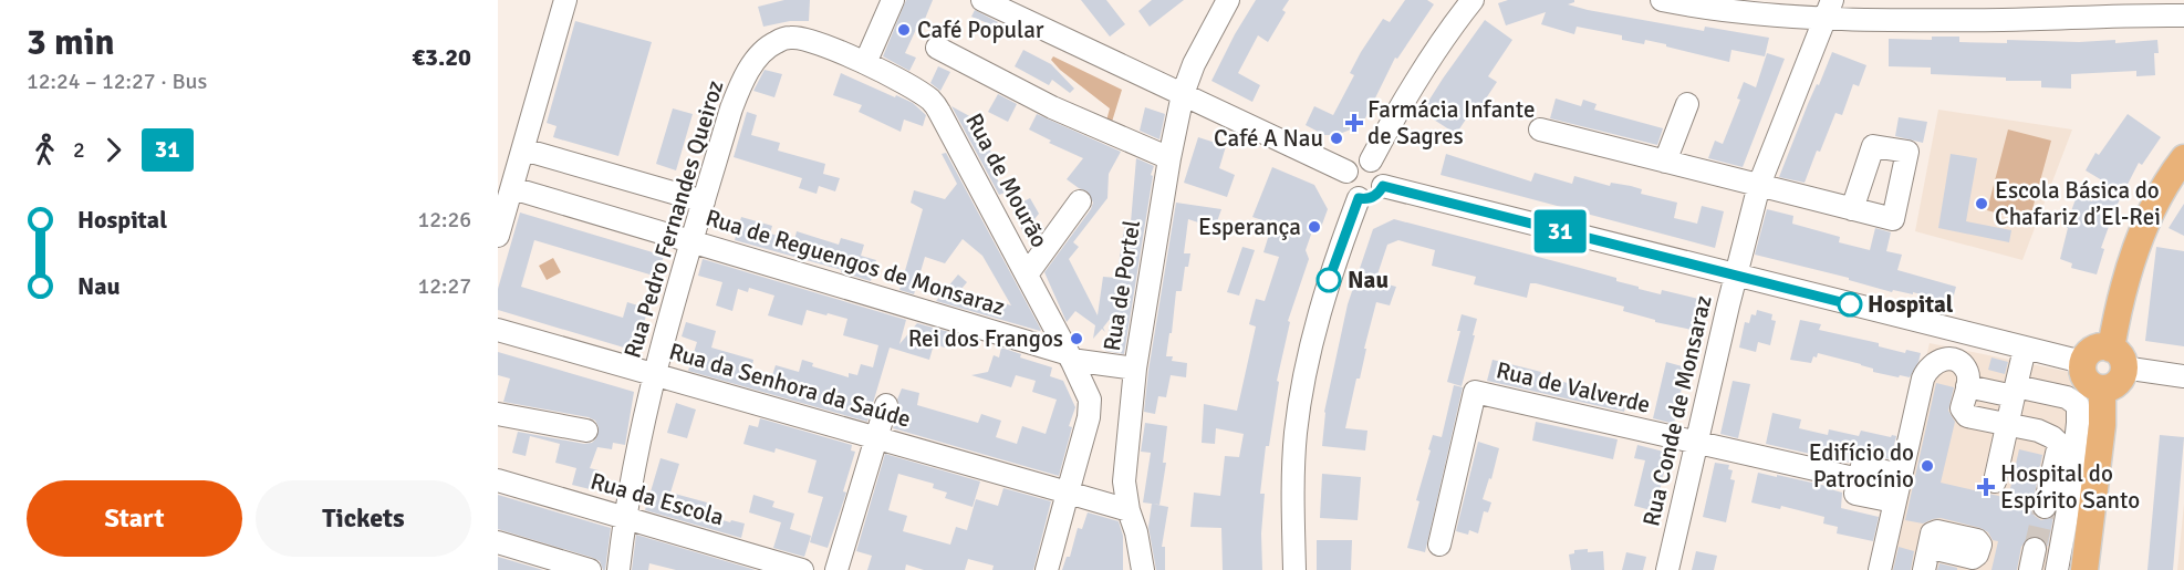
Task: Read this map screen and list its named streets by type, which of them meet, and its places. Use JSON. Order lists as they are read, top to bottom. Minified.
{"streets":{"street":["Rua de Mourão","Rua Pedro Fernandes Queiroz","Rua de Reguengos de Monsaraz","Rua de Portel","Rua da Senhora da Saúde","Rua de Valverde","Rua Conde de Monsaraz","Rua da Escola"]},"crossings":[["Rua de Mourão","Rua Pedro Fernandes Queiroz"],["Rua de Mourão","Rua de Reguengos de Monsaraz"],["Rua de Mourão","Rua da Senhora da Saúde"],["Rua Pedro Fernandes Queiroz","Rua de Reguengos de Monsaraz"],["Rua Pedro Fernandes Queiroz","Rua da Senhora da Saúde"],["Rua Pedro Fernandes Queiroz","Rua da Escola"],["Rua de Reguengos de Monsaraz","Rua de Portel"],["Rua de Portel","Rua da Senhora da Saúde"],["Rua de Valverde","Rua Conde de Monsaraz"]],"places":{"other":["Café Popular","Café A Nau","Escola Básica do Chafariz d’El-Rei","Esperança","Nau","Hospital","Rei dos Frangos","Edifício do Patrocínio"],"health":["Farmácia Infante de Sagres","Hospital do Espírito Santo"]},"lines":["bus line 31"],"page":{"heading":["3 min","12:24 – 12:27 · Bus","€3.20"],"on_map":"31","legs":["2","31"],"list":[{"name":"Hospital","value":"12:26"},{"name":"Nau","value":"12:27"}],"buttons":["Start","Tickets"]}}
